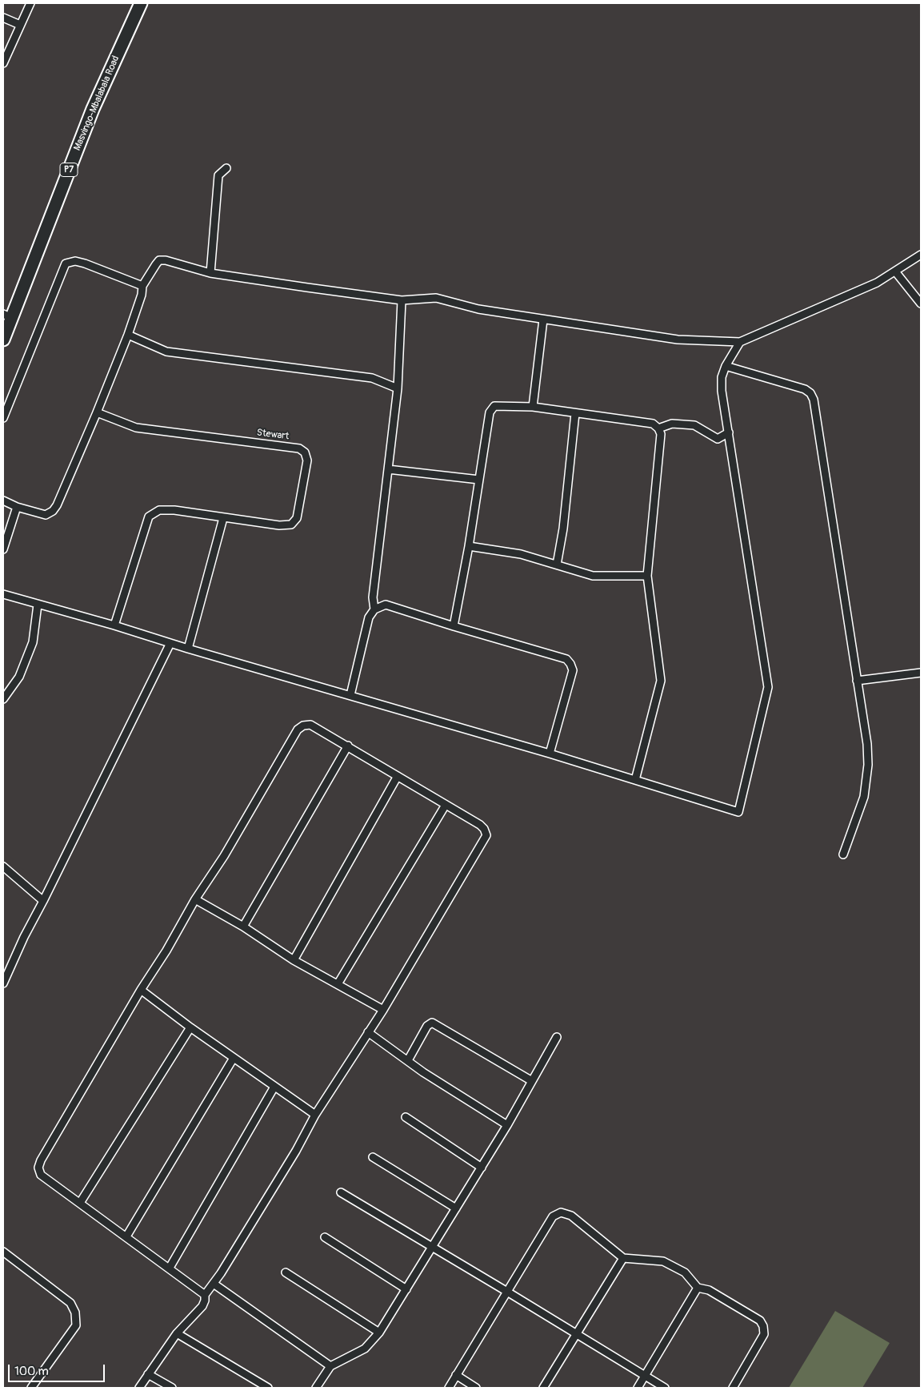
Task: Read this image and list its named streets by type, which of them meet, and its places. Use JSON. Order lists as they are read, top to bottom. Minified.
{"streets":{"highway":["Masvingo-Mbalabala Road","P7"],"street":["Stewart"]},"scale_bar":"100 m"}
